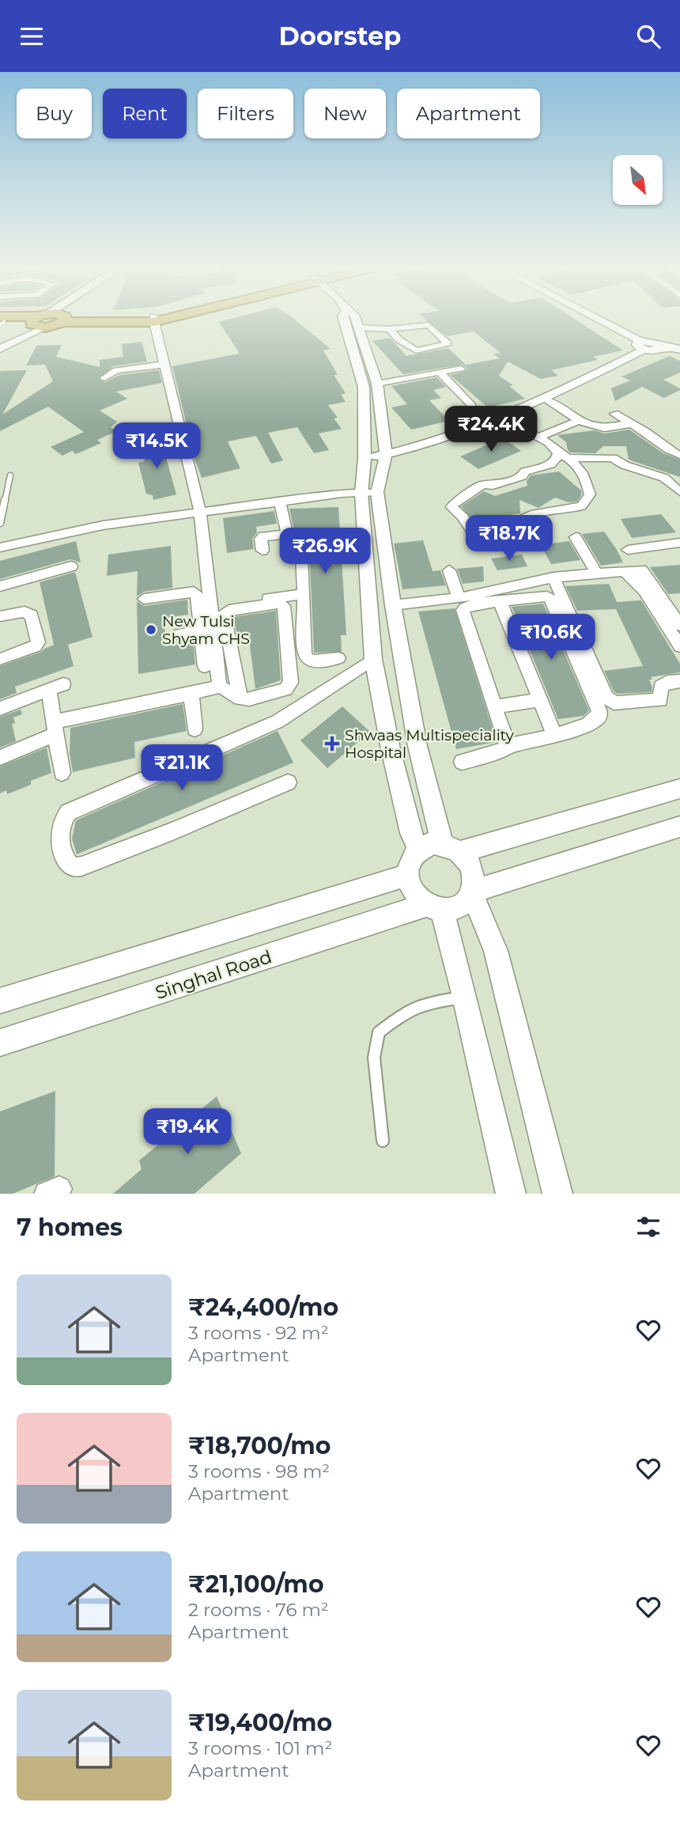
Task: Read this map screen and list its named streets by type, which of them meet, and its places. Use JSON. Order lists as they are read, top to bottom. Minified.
{"streets":{"street":["Singhal Road"]},"places":{"other":["New Tulsi Shyam CHS"],"health":["Shwaas Multispeciality Hospital"]},"north":"bottom right","page":{"header":"Doorstep","chip":["Buy","Rent","Filters","New","Apartment"],"price":["₹24.4K","₹14.5K","₹18.7K","₹26.9K","₹10.6K","₹21.1K","₹19.4K"],"heading":"7 homes","list":[{"name":"₹24,400/mo","note":"3 rooms · 92 m² · Apartment"},{"name":"₹18,700/mo","note":"3 rooms · 98 m² · Apartment"},{"name":"₹21,100/mo","note":"2 rooms · 76 m² · Apartment"},{"name":"₹19,400/mo","note":"3 rooms · 101 m² · Apartment"}]}}
